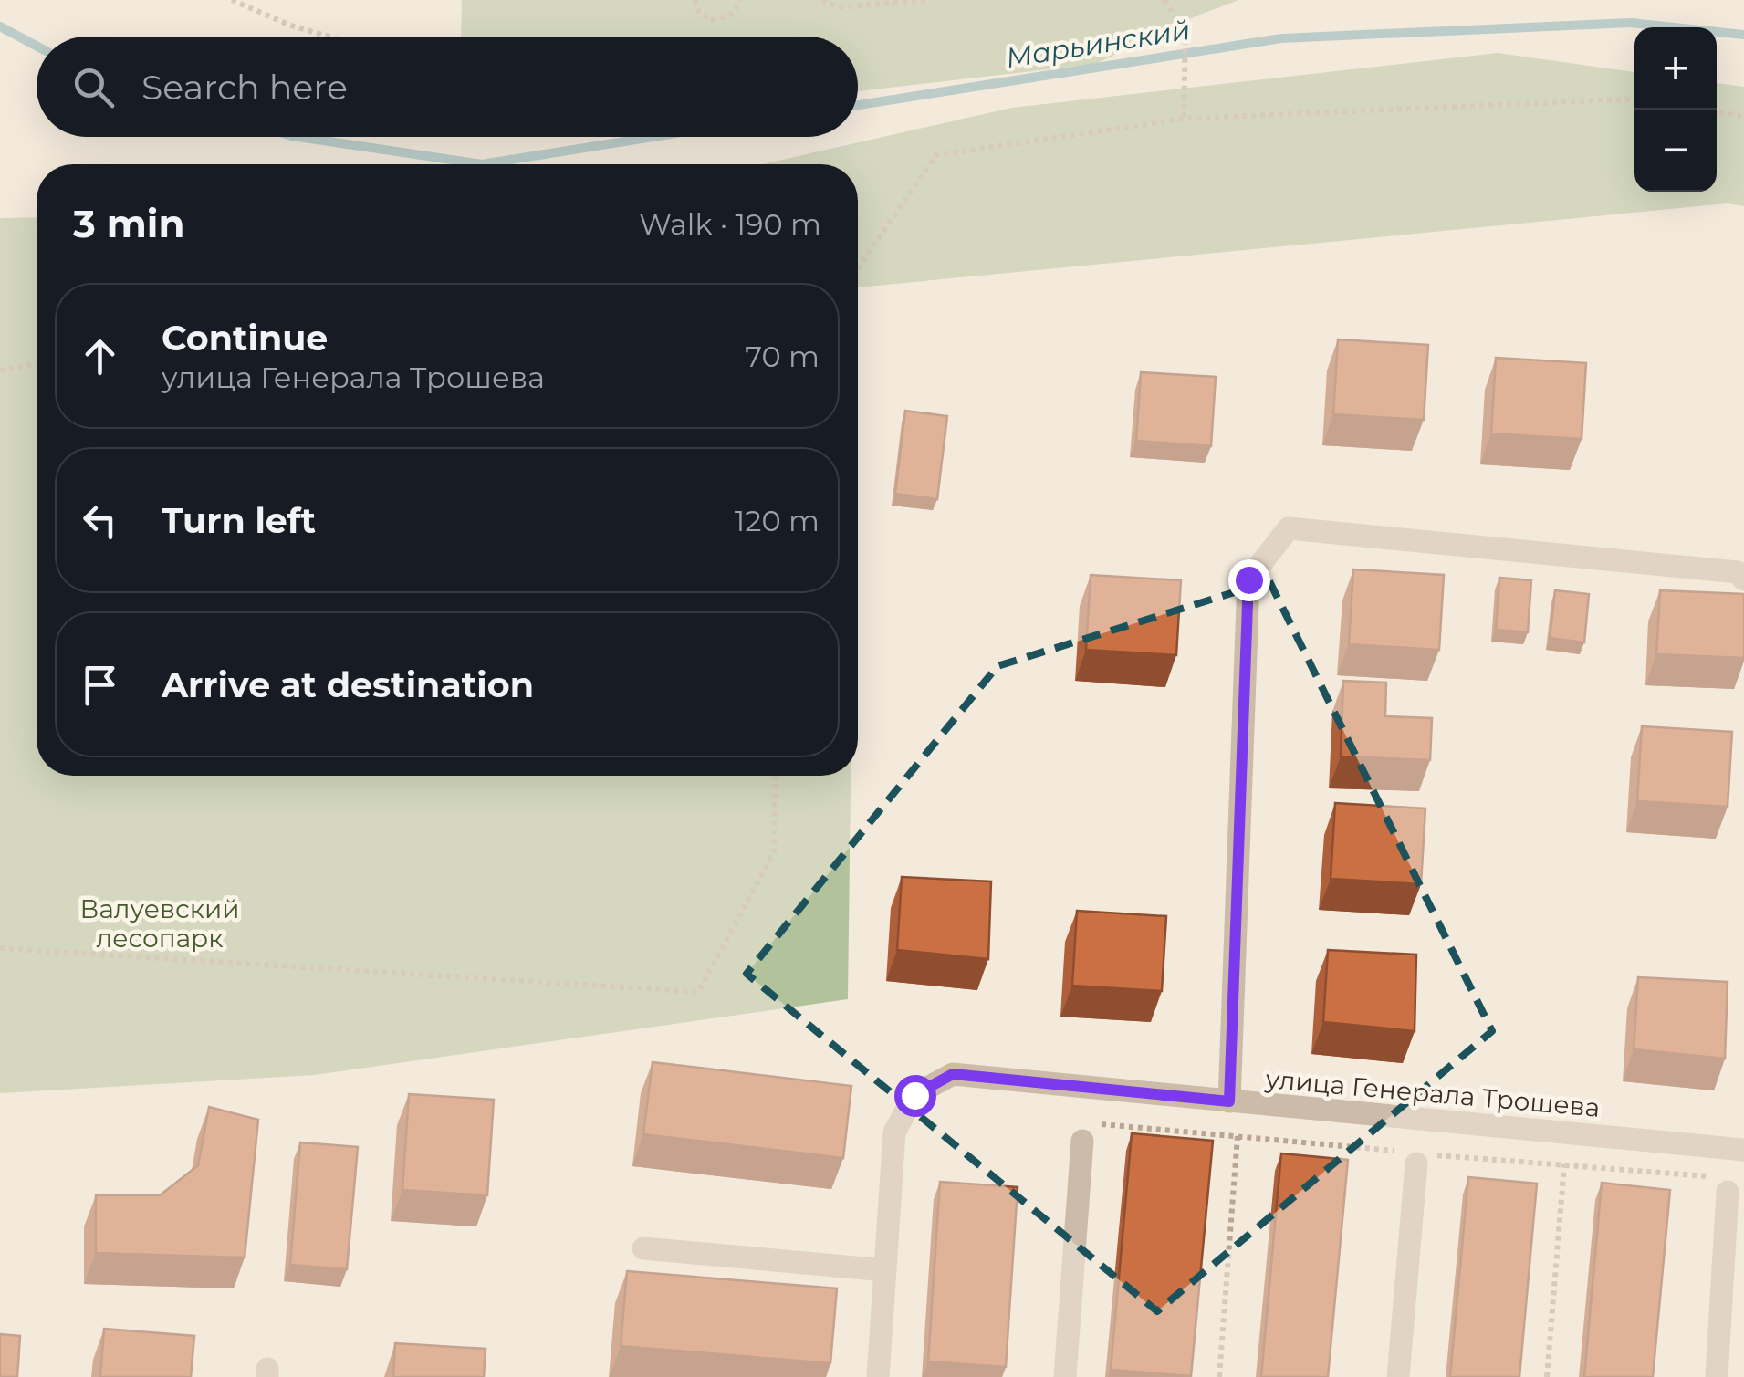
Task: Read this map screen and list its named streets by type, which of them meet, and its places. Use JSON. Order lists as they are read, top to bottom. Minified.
{"streets":{"street":["улица Генерала Трошева"]},"water":["Марьинский"],"parks":["Валуевский лесопарк"],"page":{"map_buttons":["+","−"],"search":"Search here","heading":["3 min","Walk · 190 m"],"list":[["Continue","улица Генерала Трошева","70 m"],["Turn left","120 m"],"Arrive at destination"]}}
